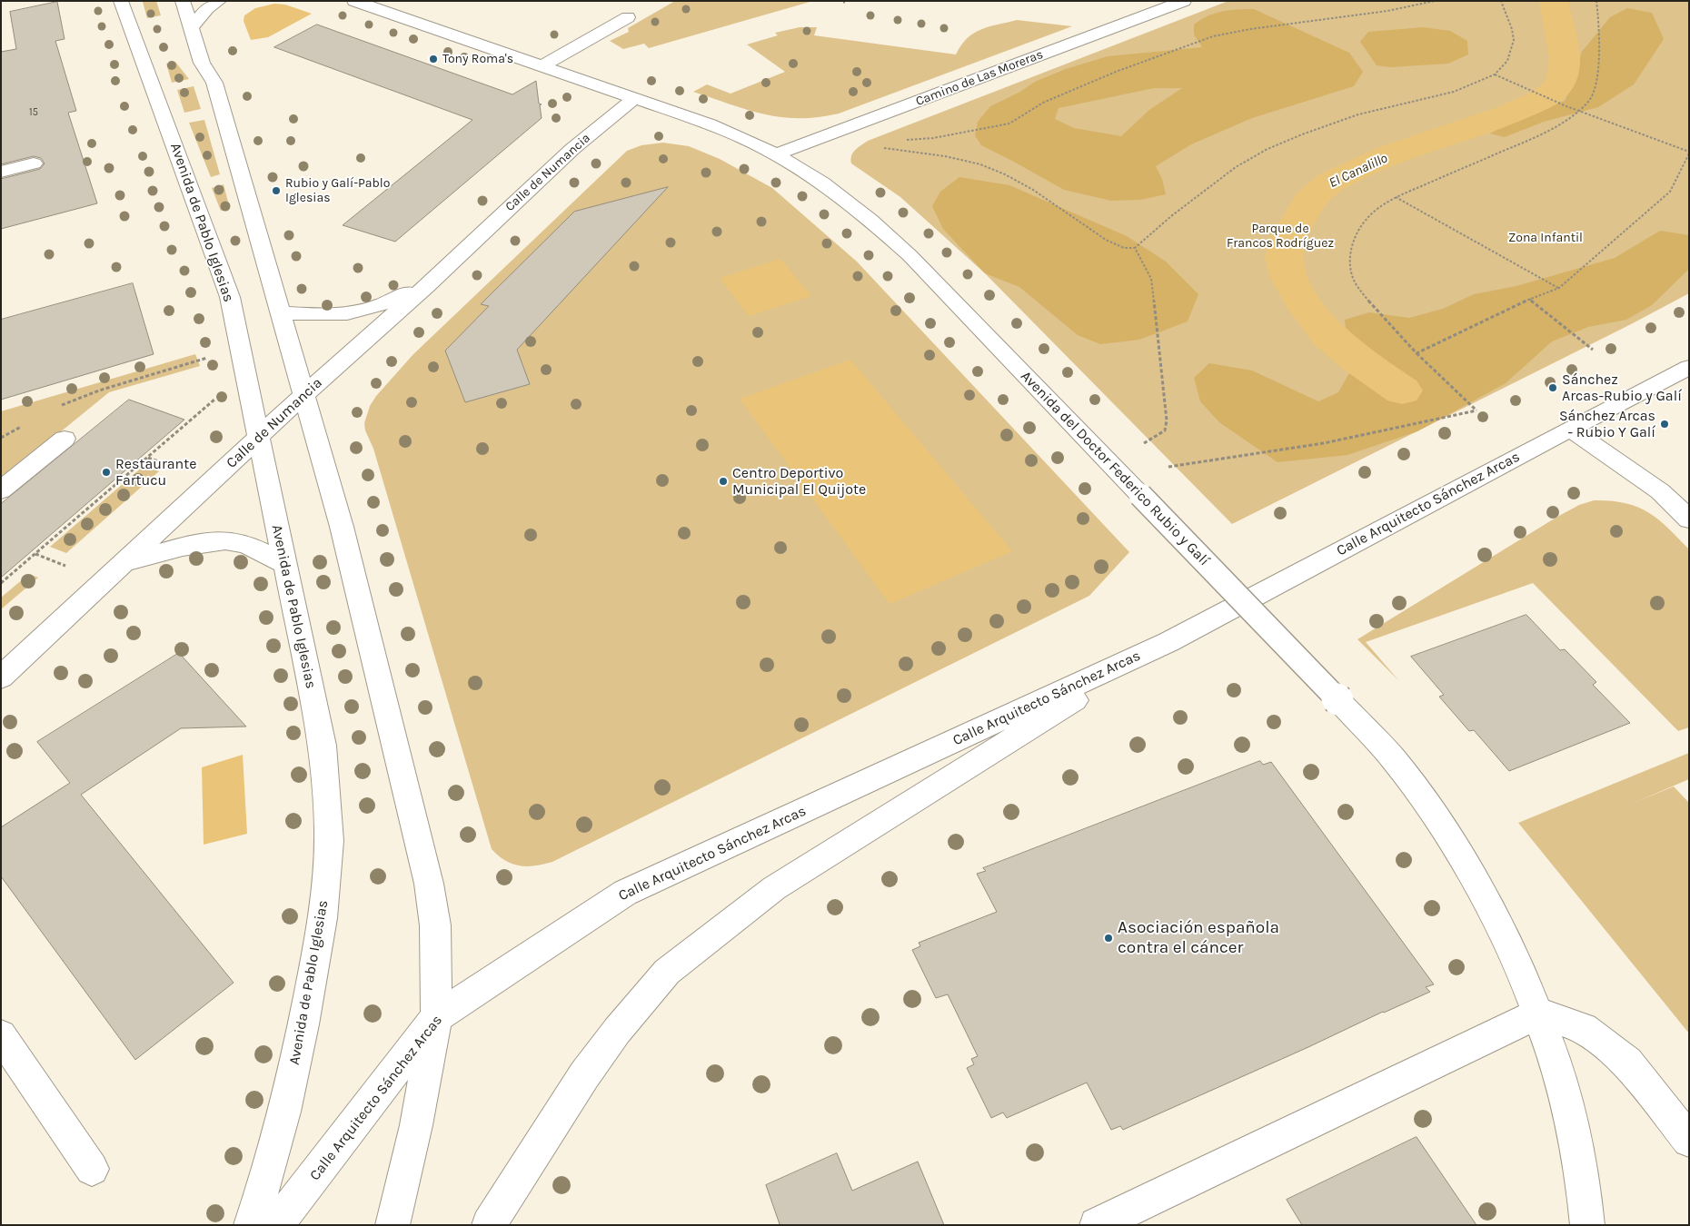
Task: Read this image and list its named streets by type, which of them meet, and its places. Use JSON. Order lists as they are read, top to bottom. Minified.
{"streets":{"street":["Camino de Las Moreras","Calle de Numancia","Avenida de Pablo Iglesias","Avenida del Doctor Federico Rubio y Galí","Calle Arquitecto Sánchez Arcas"]},"crossings":[["Camino de Las Moreras","Avenida del Doctor Federico Rubio y Galí"],["Calle de Numancia","Avenida de Pablo Iglesias"],["Calle de Numancia","Avenida del Doctor Federico Rubio y Galí"]],"water":["El Canalillo"],"parks":["Parque de Francos Rodríguez","Zona Infantil"],"places":["Tony Roma's","Rubio y Galí-Pablo Iglesias","Sánchez Arcas-Rubio y Galí","Sánchez Arcas - Rubio Y Galí","Restaurante Fartucu","Centro Deportivo Municipal El Quijote","Asociación española contra el cáncer"],"house_numbers":["15"]}
